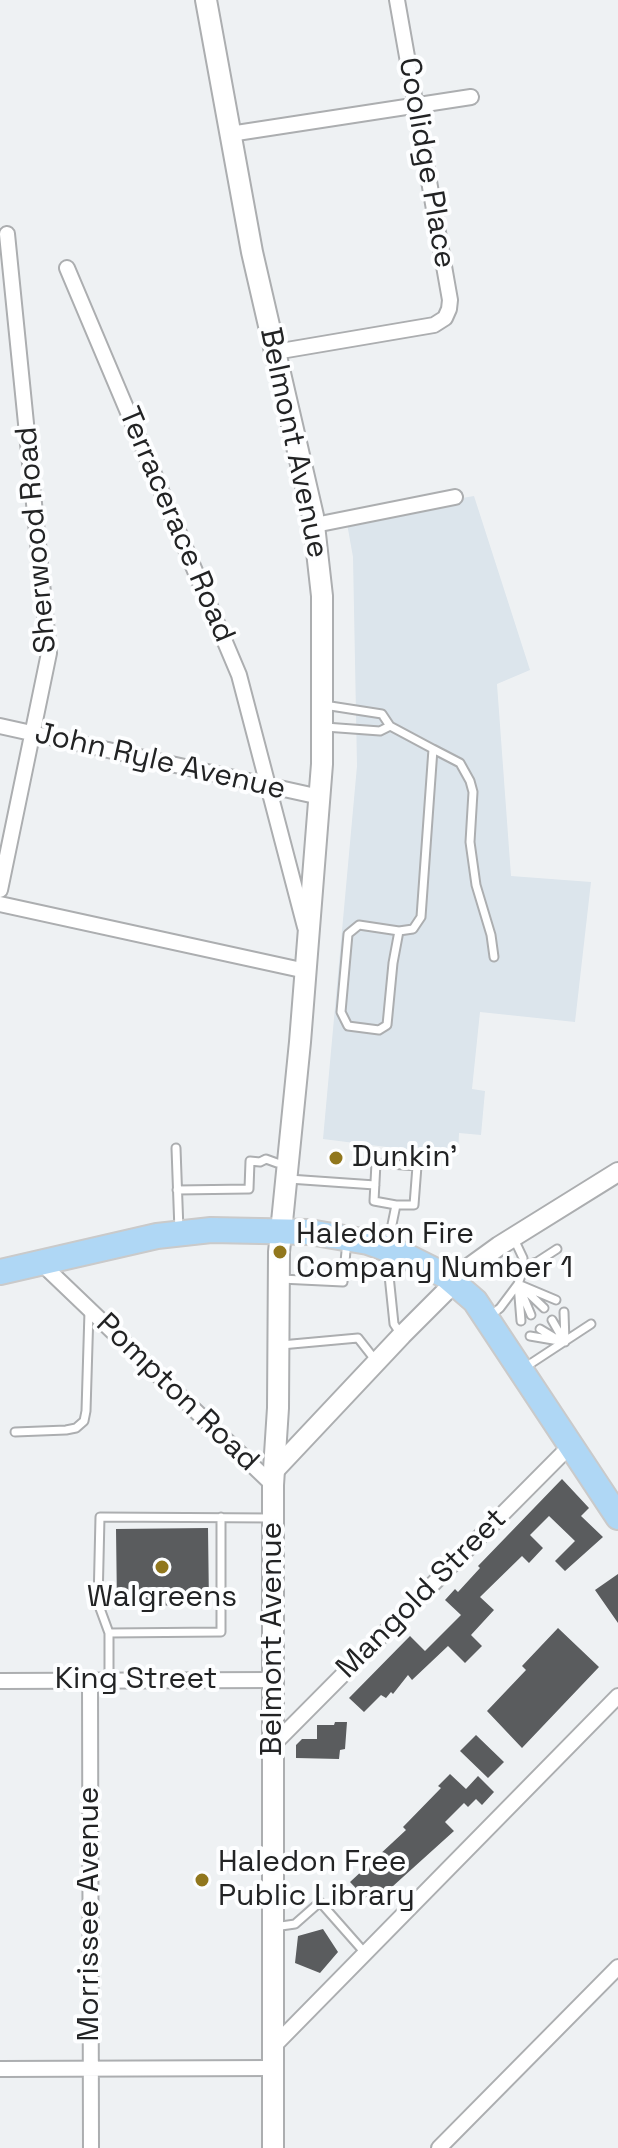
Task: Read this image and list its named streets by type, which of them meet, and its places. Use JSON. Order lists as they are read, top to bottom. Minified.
{"streets":{"main road":["Belmont Avenue"],"street":["Coolidge Place","Terracerace Road","Sherwood Road","John Ryle Avenue","Pompton Road","Mangold Street","King Street","Morrissee Avenue"]},"crossings":[["Coolidge Place","Belmont Avenue"],["Belmont Avenue","Terracerace Road"],["Belmont Avenue","John Ryle Avenue"],["Belmont Avenue","Pompton Road"],["Belmont Avenue","Mangold Street"],["Belmont Avenue","King Street"],["Terracerace Road","John Ryle Avenue"],["Sherwood Road","John Ryle Avenue"],["King Street","Morrissee Avenue"]],"places":["Dunkin'","Haledon Fire Company Number 1","Walgreens","Haledon Free Public Library"]}
